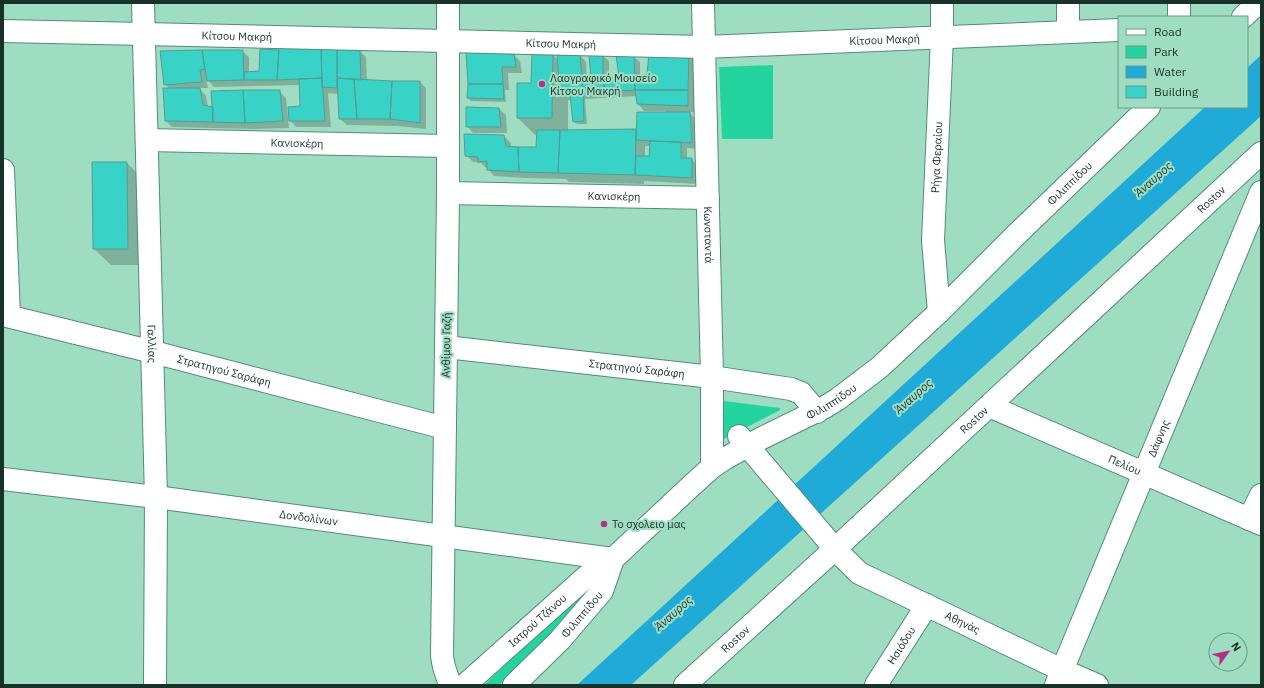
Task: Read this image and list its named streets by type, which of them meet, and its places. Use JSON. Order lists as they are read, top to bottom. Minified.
{"streets":{"street":["Κίτσου Μακρή","Κανισκέρη","Ρήγα Φεραίου","Φιλιππίδου","Rostov","Κωνσταντά","Γαλλίας","Ανθίμου Γαζή","Στρατηγού Σαράφη","Δάφνης","Πελίου","Δονδολίνων","Ιατρού Τζάνου","Αθηνάς","Ησιόδου"]},"crossings":[["Κίτσου Μακρή","Ρήγα Φεραίου"],["Κίτσου Μακρή","Κωνσταντά"],["Κίτσου Μακρή","Γαλλίας"],["Κίτσου Μακρή","Ανθίμου Γαζή"],["Κανισκέρη","Κωνσταντά"],["Κανισκέρη","Γαλλίας"],["Κανισκέρη","Ανθίμου Γαζή"],["Ρήγα Φεραίου","Φιλιππίδου"],["Φιλιππίδου","Κωνσταντά"],["Φιλιππίδου","Στρατηγού Σαράφη"],["Φιλιππίδου","Δονδολίνων"],["Φιλιππίδου","Ιατρού Τζάνου"],["Φιλιππίδου","Αθηνάς"],["Rostov","Πελίου"],["Rostov","Αθηνάς"],["Κωνσταντά","Στρατηγού Σαράφη"],["Γαλλίας","Στρατηγού Σαράφη"],["Γαλλίας","Δονδολίνων"],["Ανθίμου Γαζή","Στρατηγού Σαράφη"],["Ανθίμου Γαζή","Δονδολίνων"],["Δάφνης","Πελίου"],["Δάφνης","Αθηνάς"],["Δονδολίνων","Ιατρού Τζάνου"],["Αθηνάς","Ησιόδου"]],"water":["Άναυρος"],"places":["Λαογραφικό Μουσείο Κίτσου Μακρή","Το σχολειο μας"],"legend":["Road","Park","Water","Building"],"north":"top right"}
